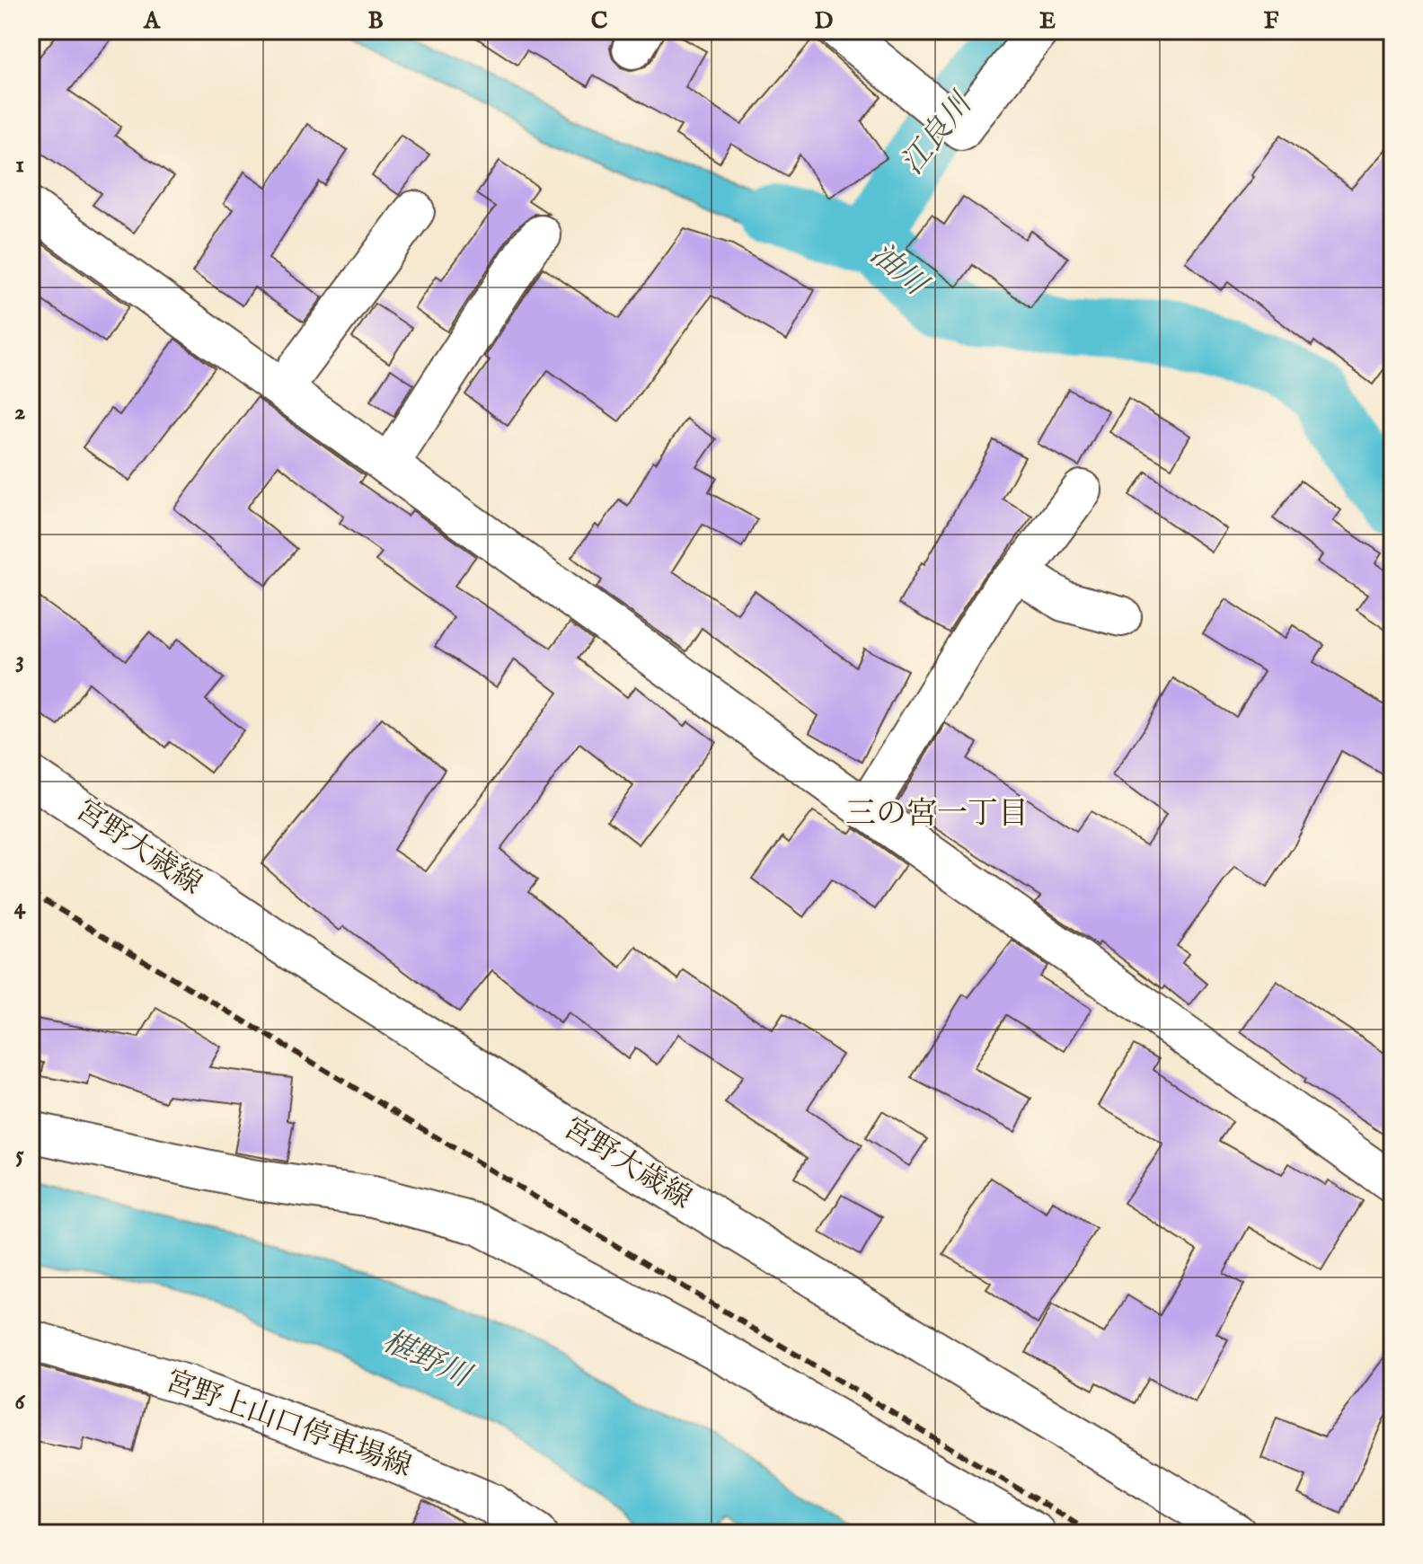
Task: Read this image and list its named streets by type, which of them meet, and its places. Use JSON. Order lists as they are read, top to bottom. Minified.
{"streets":{"street":["宮野大歳線","宮野上山口停車場線"]},"districts":["三の宮一丁目"],"water":["江良川","油川","椹野川"],"grid":{"columns":["A","B","C","D","E","F"],"rows":["1","2","3","4","5","6"]}}
